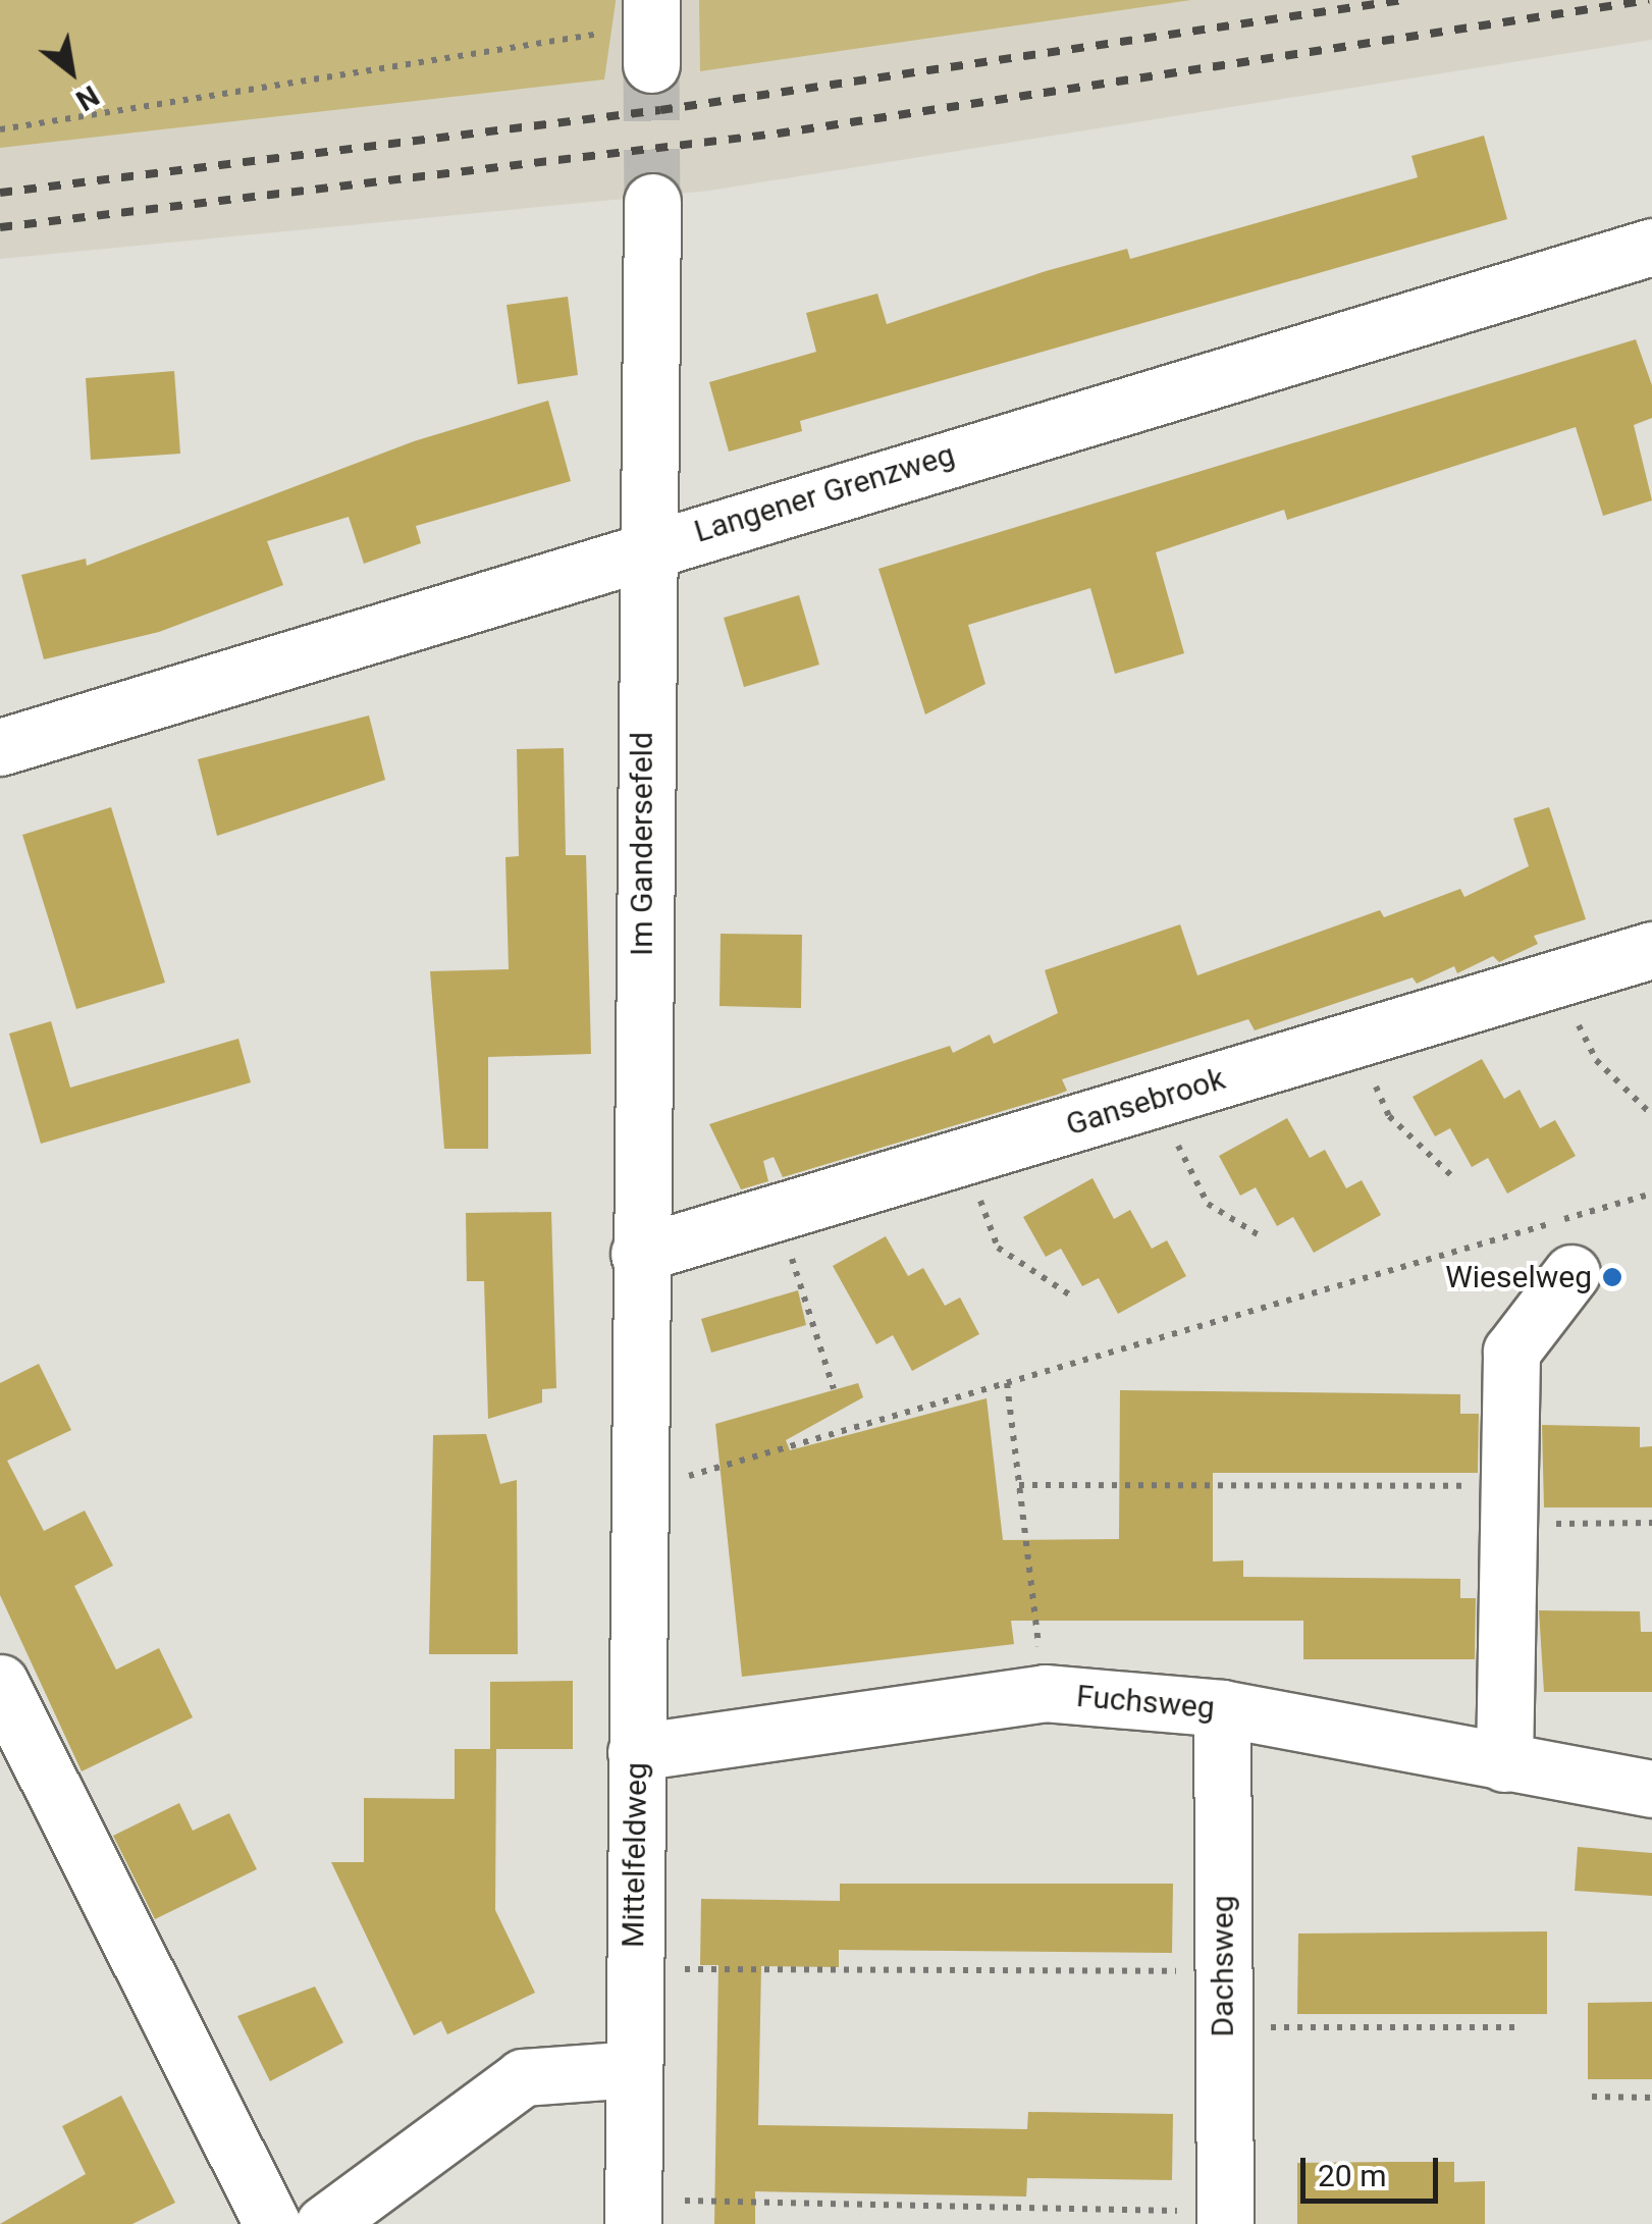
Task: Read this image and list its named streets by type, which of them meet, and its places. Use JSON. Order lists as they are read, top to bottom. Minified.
{"streets":{"street":["Langener Grenzweg","Im Gandersefeld","Gansebrook","Fuchsweg","Mittelfeldweg","Dachsweg"]},"crossings":[["Langener Grenzweg","Im Gandersefeld"],["Im Gandersefeld","Gansebrook"],["Im Gandersefeld","Mittelfeldweg"],["Fuchsweg","Mittelfeldweg"],["Fuchsweg","Dachsweg"]],"places":["Wieselweg"],"scale_bar":"20 m","north":"bottom right"}
